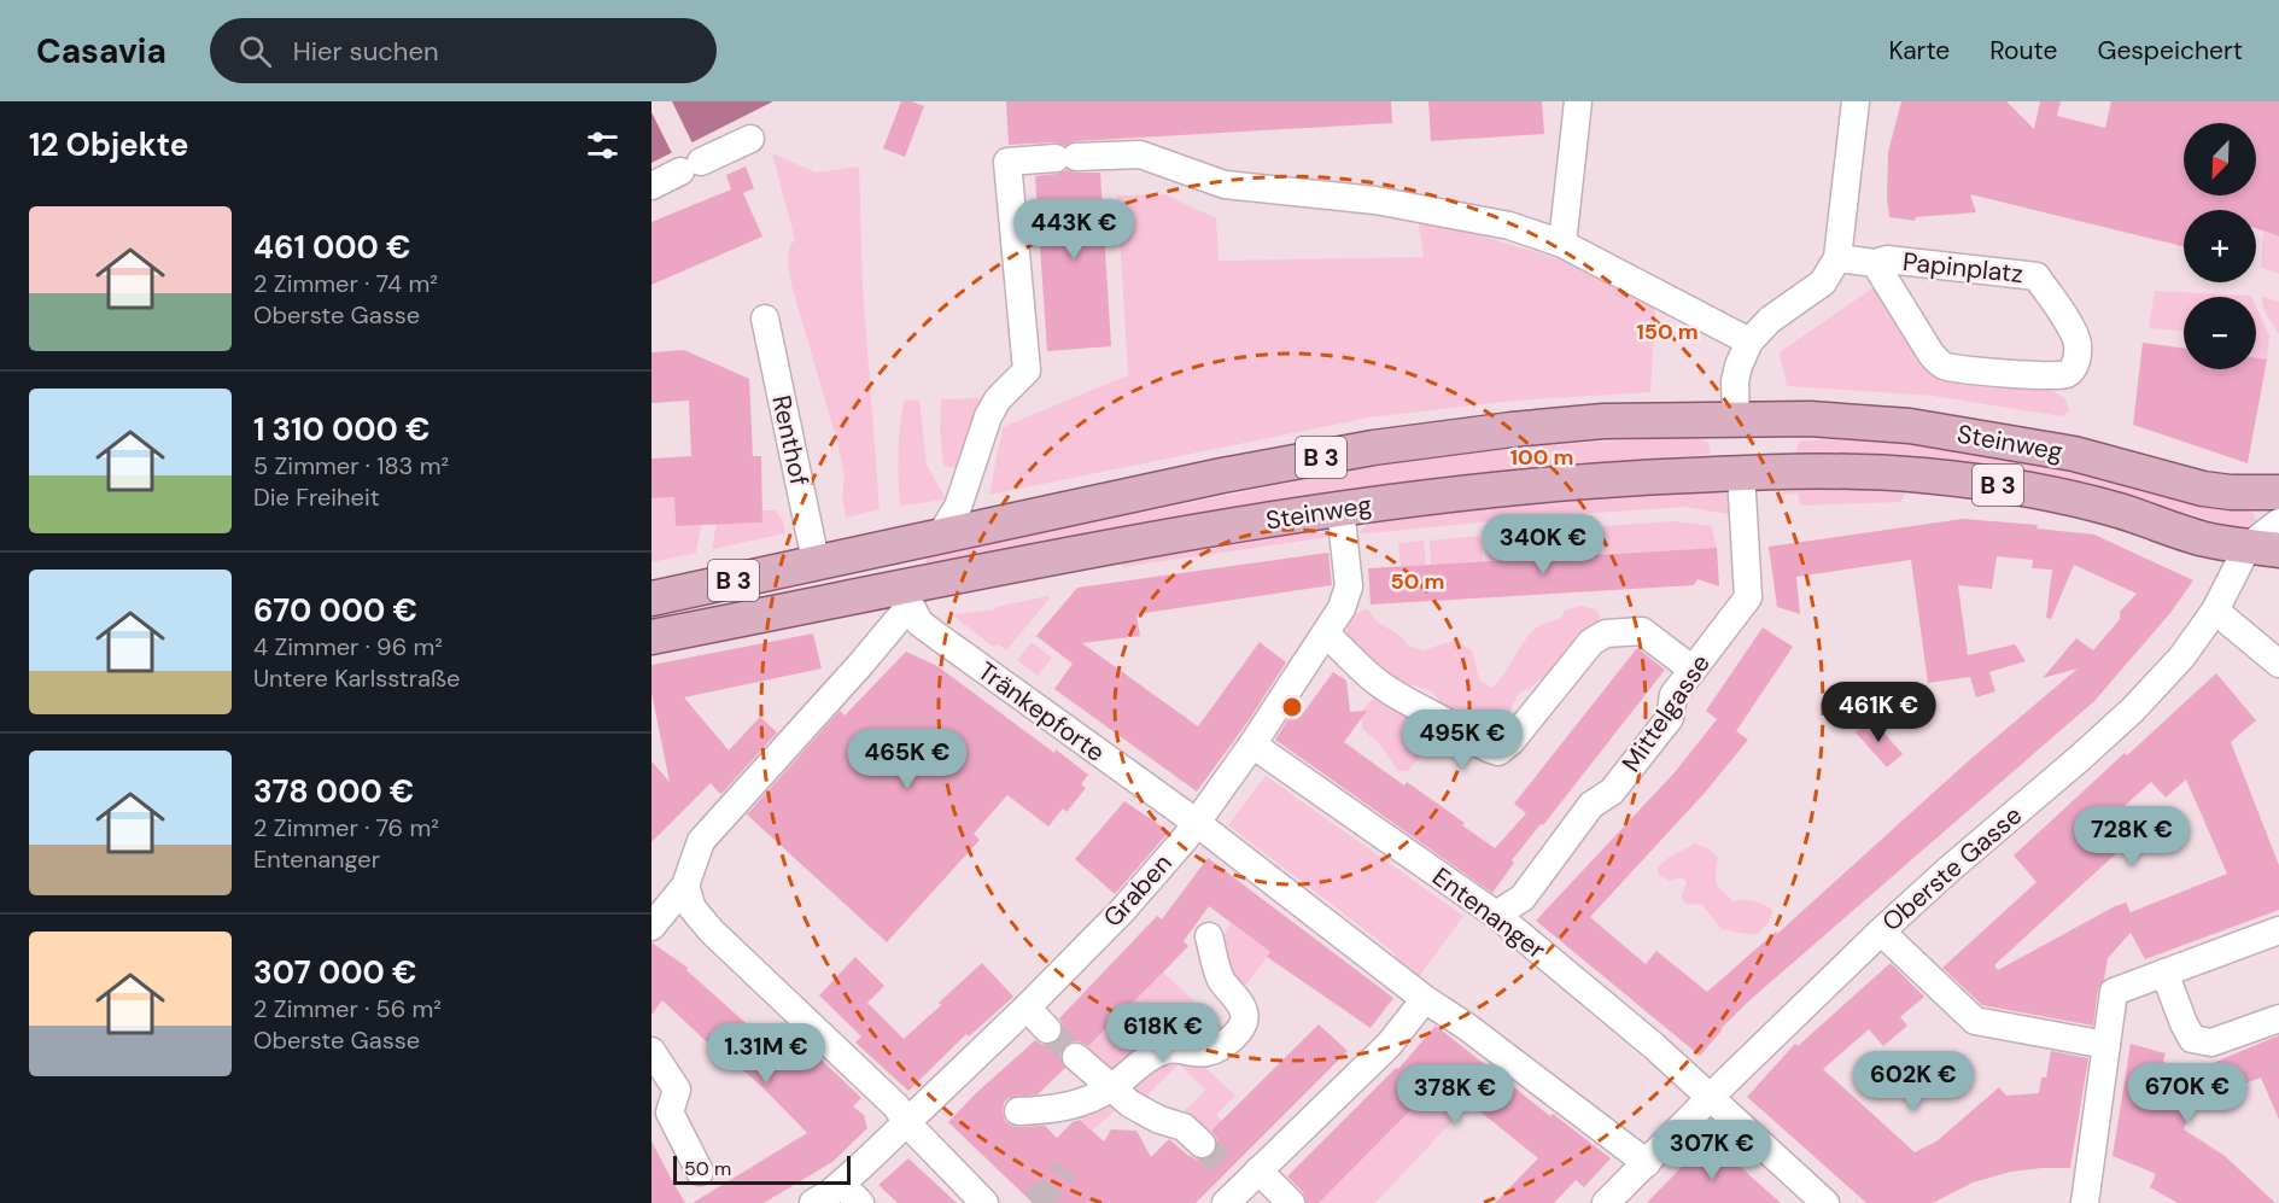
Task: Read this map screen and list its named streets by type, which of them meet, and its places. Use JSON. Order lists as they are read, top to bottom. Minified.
{"streets":{"main road":["Steinweg","B 3"],"street":["Papinplatz","Renthof","Tränkepforte","Mittelgasse","Oberste Gasse","Graben","Entenanger"]},"crossings":[["Renthof","Steinweg"],["Renthof","B 3"],["Steinweg","B 3"],["Steinweg","Tränkepforte"],["Steinweg","Mittelgasse"],["Steinweg","Oberste Gasse"],["Steinweg","Graben"],["Tränkepforte","Graben"],["Mittelgasse","Entenanger"],["Oberste Gasse","Entenanger"],["Graben","Entenanger"]],"scale_bar":"50 m","north":"bottom left","page":{"header":"Casavia","search":"Hier suchen","nav":["Karte","Route","Gespeichert"],"heading":"12 Objekte","map_buttons":["+","−"],"list":[{"name":"461 000 €","note":"2 Zimmer · 74 m² · Oberste Gasse"},{"name":"1 310 000 €","note":"5 Zimmer · 183 m² · Die Freiheit"},{"name":"670 000 €","note":"4 Zimmer · 96 m² · Untere Karlsstraße"},{"name":"378 000 €","note":"2 Zimmer · 76 m² · Entenanger"},{"name":"307 000 €","note":"2 Zimmer · 56 m² · Oberste Gasse"}],"price":["443K €","340K €","461K €","495K €","465K €","728K €","618K €","1.31M €","602K €","670K €","378K €","307K €"],"scale":"50 m"},"rings":["150 m","100 m","50 m"]}
